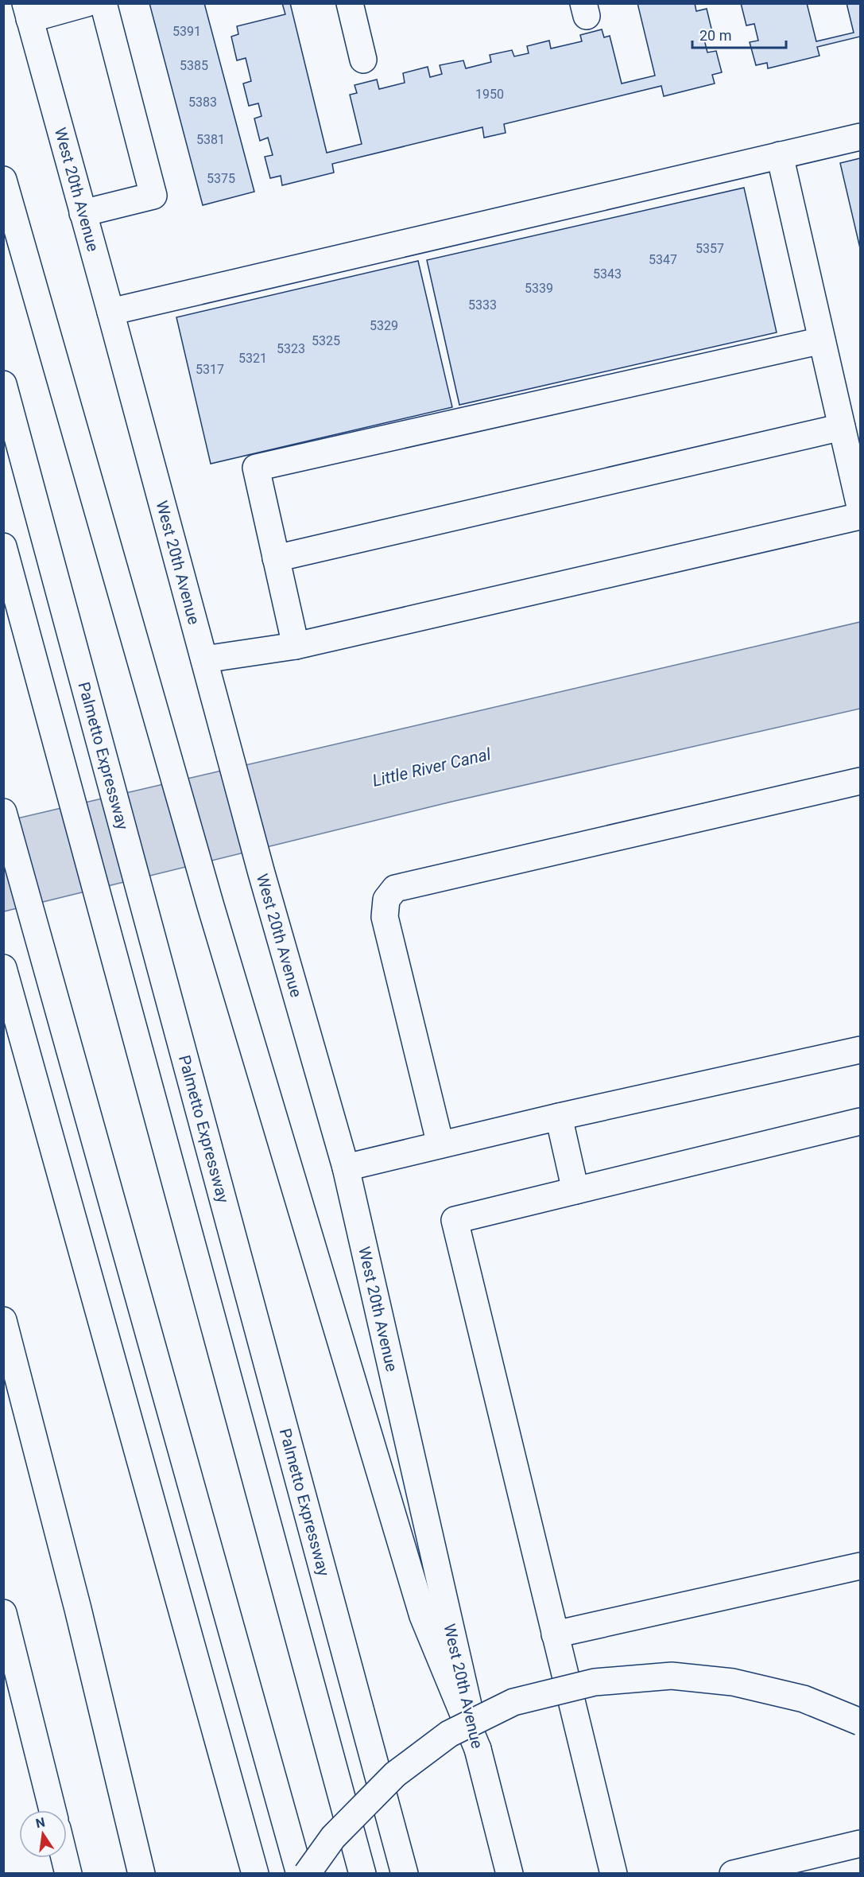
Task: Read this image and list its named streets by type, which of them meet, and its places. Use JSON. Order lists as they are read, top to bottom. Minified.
{"streets":{"main road":["West 20th Avenue","Palmetto Expressway"]},"water":["Little River Canal"],"house_numbers":["5391","5385","1950","5383","5381","5375","5357","5347","5343","5339","5333","5329","5325","5323","5321","5317"],"scale_bar":"20 m","north":"top"}
